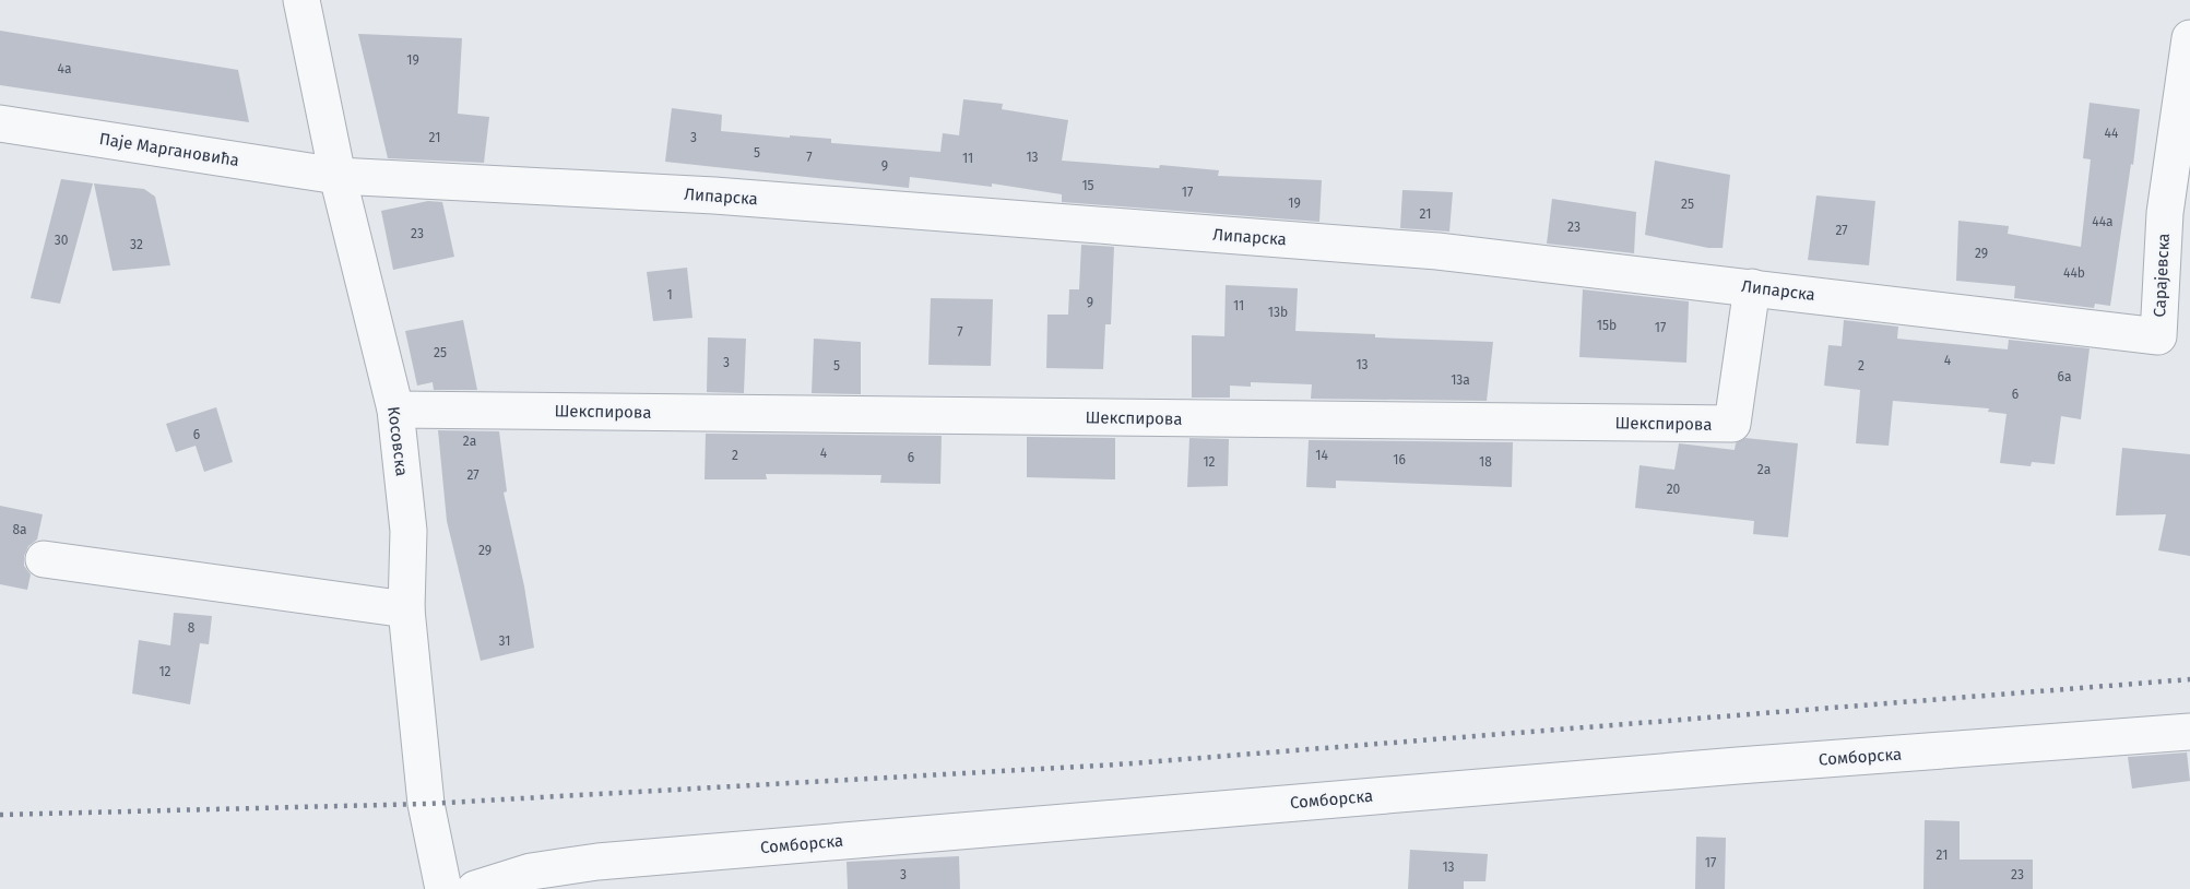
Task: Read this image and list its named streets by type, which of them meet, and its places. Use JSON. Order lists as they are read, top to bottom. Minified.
{"streets":{"street":["Паје Маргановића","Липарска","Сарајевска","Шекспирова","Косовска","Сомборска"]},"crossings":[["Паје Маргановића","Липарска"],["Паје Маргановића","Косовска"],["Липарска","Сарајевска"],["Липарска","Шекспирова"],["Липарска","Косовска"],["Шекспирова","Косовска"]],"house_numbers":["19","4a","44","21","3","5","7","13","11","9","15","17","19","25","21","44a","23","27","23","30","32","29","44b","1","9","11","13b","15b","17","7","25","4","3","13","5","2","6a","13a","6","6","2a","4","2","14","6","16","12","18","2a","27","20","8a","29","8","31","12","21","17","13","3","23"]}
